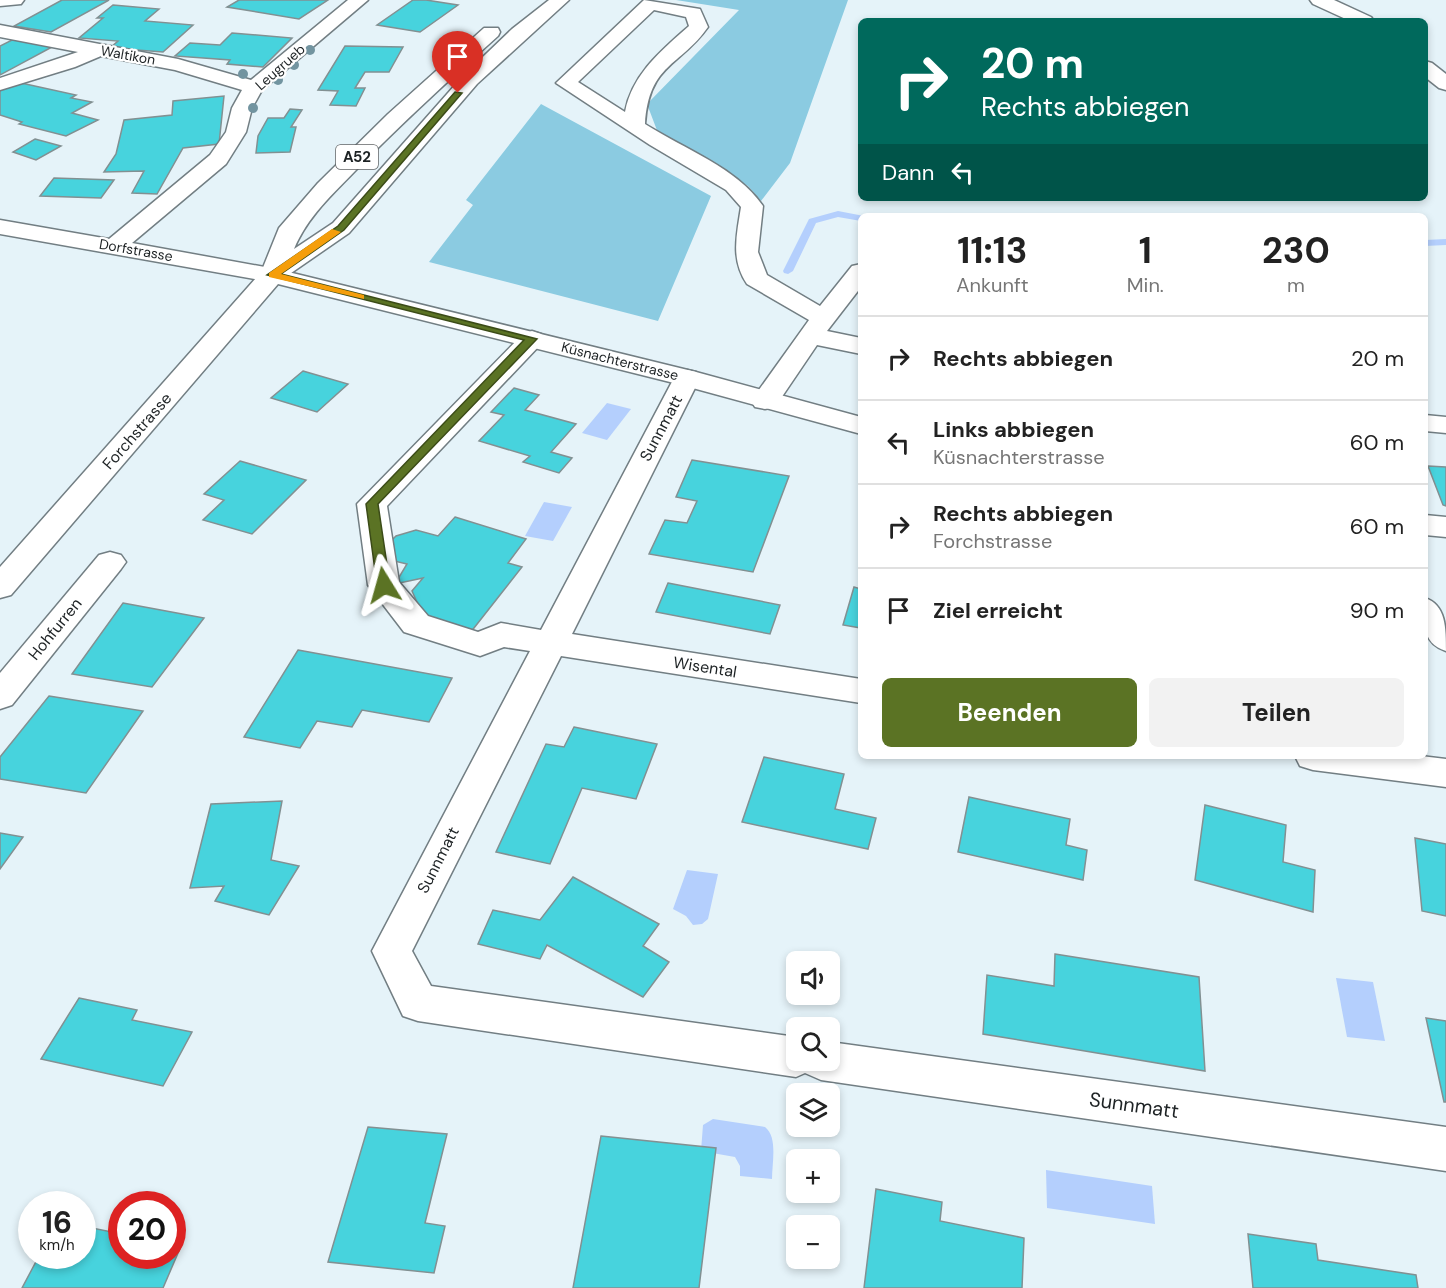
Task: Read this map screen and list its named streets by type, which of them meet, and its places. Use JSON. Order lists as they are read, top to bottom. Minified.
{"streets":{"main road":["Waltikon","Leugrueb","A52","Dorfstrasse","Küsnachterstrasse","Sunnmatt","Forchstrasse","Hohfurren","Wisental"]},"crossings":[["Waltikon","Leugrueb"],["Leugrueb","Dorfstrasse"],["Dorfstrasse","Küsnachterstrasse"],["Dorfstrasse","Forchstrasse"],["Küsnachterstrasse","Sunnmatt"],["Küsnachterstrasse","Forchstrasse"],["Küsnachterstrasse","Wisental"],["Sunnmatt","Wisental"]],"page":{"turn":["20 m","Rechts abbiegen"],"then":"Dann","eta":["11:13","Ankunft","1","Min.","230","m"],"list":[{"name":"Rechts abbiegen","value":"20 m"},{"name":"Links abbiegen","note":"Küsnachterstrasse","value":"60 m"},{"name":"Rechts abbiegen","note":"Forchstrasse","value":"60 m"},{"name":"Ziel erreicht","value":"90 m"}],"buttons":["Beenden","Teilen"],"map_buttons":["+","−"],"speed":"16 km/h","limit":"20"}}
